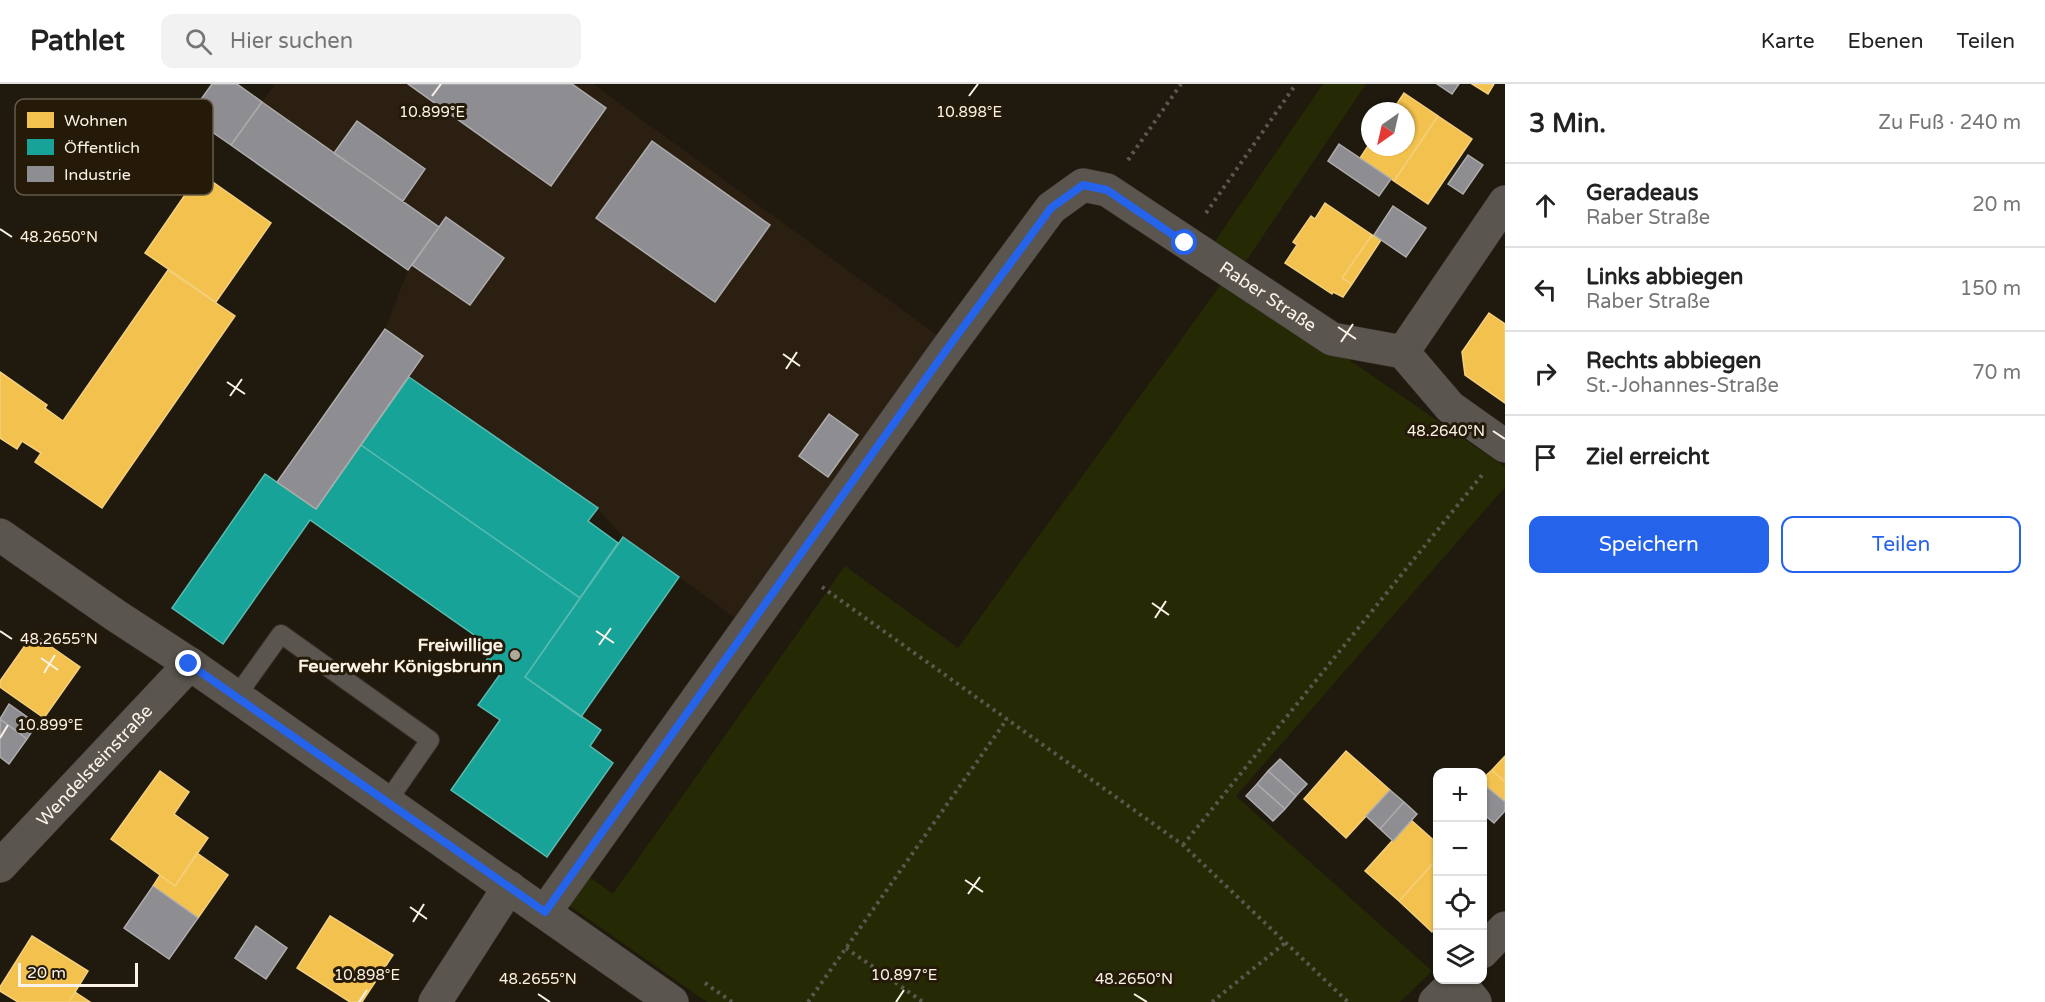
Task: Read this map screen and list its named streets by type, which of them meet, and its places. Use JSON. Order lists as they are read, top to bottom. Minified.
{"streets":{"street":["Raber Straße","Wendelsteinstraße"]},"places":["Freiwillige Feuerwehr Königsbrunn"],"legend":["Wohnen","Öffentlich","Industrie"],"scale_bar":"20 m","north":"bottom left","page":{"header":"Pathlet","search":"Hier suchen","nav":["Karte","Ebenen","Teilen"],"heading":["3 Min.","Zu Fuß · 240 m"],"list":[["Geradeaus","Raber Straße","20 m"],["Links abbiegen","Raber Straße","150 m"],["Rechts abbiegen","St.-Johannes-Straße","70 m"],"Ziel erreicht"],"buttons":["Speichern","Teilen"],"map_buttons":["+","−"],"scale":"20 m"},"coordinates":["10.899°E","10.898°E","48.2650°N","48.2640°N","48.2655°N","10.897°E"]}
